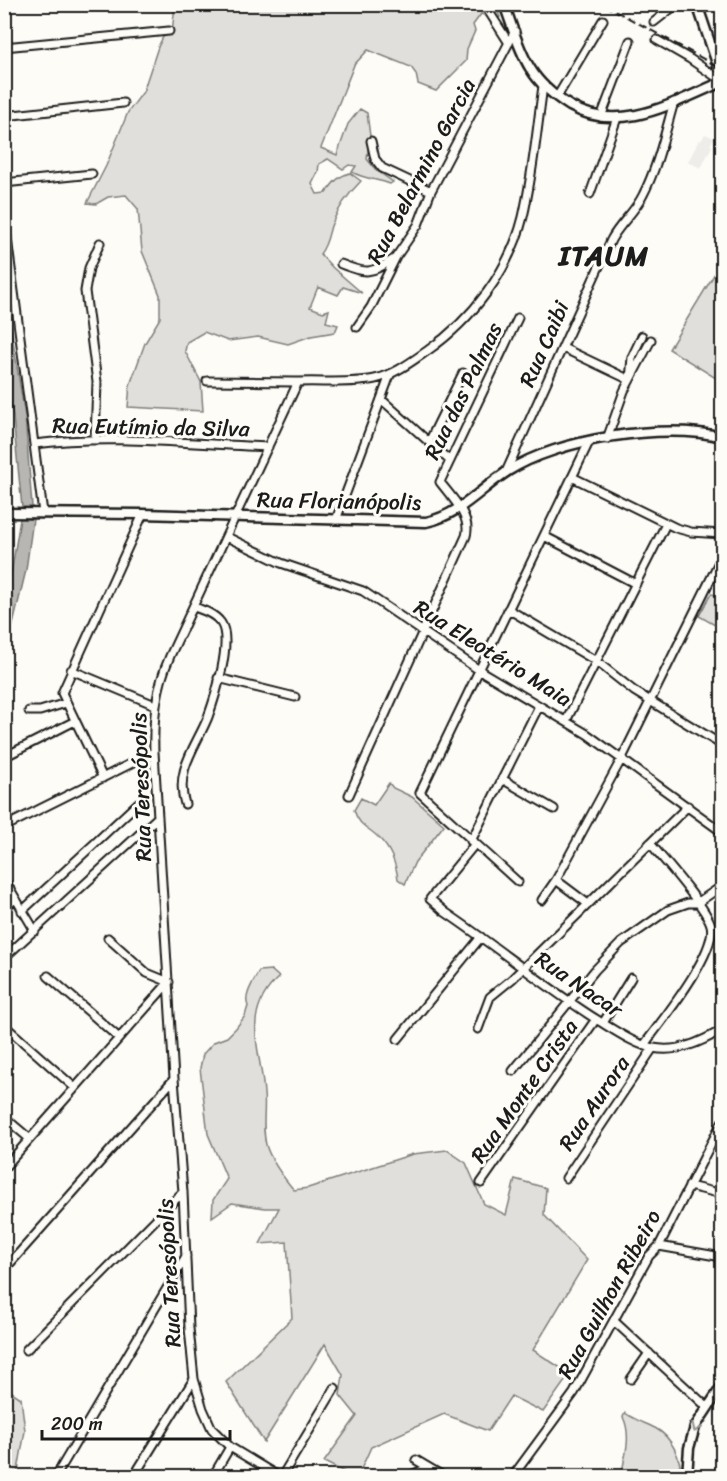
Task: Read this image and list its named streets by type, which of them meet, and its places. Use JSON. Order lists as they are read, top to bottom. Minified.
{"streets":{"main road":["Rua Florianópolis"],"street":["Rua Belarmino Garcia","Rua Caibi","Rua das Palmas","Rua Eutímio da Silva","Rua Eleotério Maia","Rua Teresópolis","Rua Nacar","Rua Monte Crista","Rua Aurora","Rua Guilhon Ribeiro"]},"crossings":[["Rua Caibi","Rua Florianópolis"],["Rua das Palmas","Rua Florianópolis"],["Rua Eutímio da Silva","Rua Teresópolis"],["Rua Florianópolis","Rua Teresópolis"],["Rua Eleotério Maia","Rua Teresópolis"],["Rua Nacar","Rua Monte Crista"],["Rua Nacar","Rua Aurora"]],"districts":["ITAUM"],"scale_bar":"200 m"}
